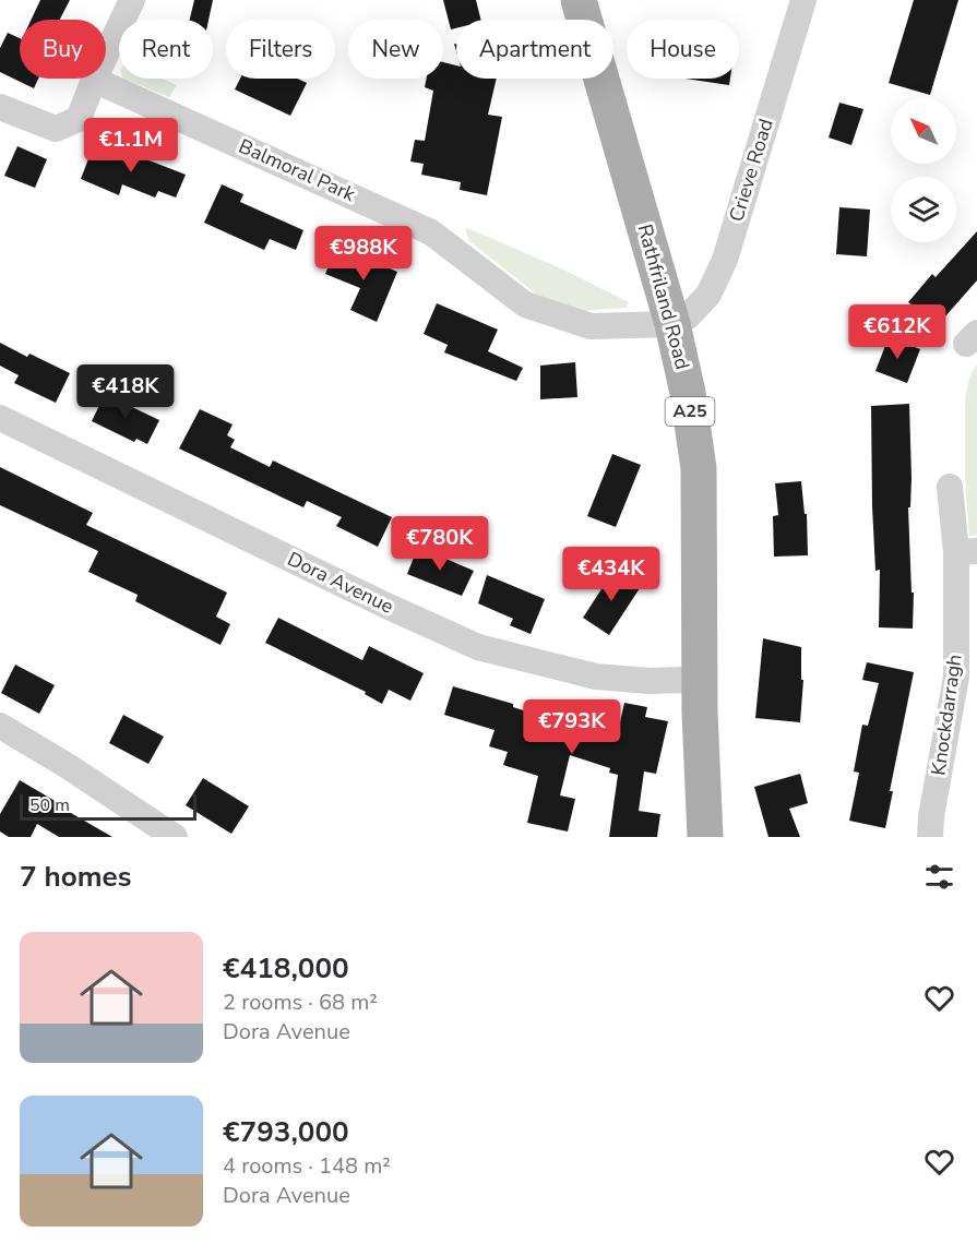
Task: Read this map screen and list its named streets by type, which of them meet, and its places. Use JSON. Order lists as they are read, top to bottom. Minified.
{"streets":{"main road":["Rathfriland Road","A25"],"street":["Balmoral Park","Crieve Road","Dora Avenue","Knockdarragh"]},"crossings":[["Balmoral Park","Crieve Road"],["Balmoral Park","Rathfriland Road"],["Crieve Road","Rathfriland Road"],["Rathfriland Road","Dora Avenue"]],"scale_bar":"50 m","north":"top left","page":{"chip":["Buy","Rent","Filters","New","Apartment","House"],"price":["€1.1M","€988K","€612K","€418K","€780K","€434K","€793K"],"scale":"50 m","heading":"7 homes","list":[{"name":"€418,000","note":"2 rooms · 68 m² · Dora Avenue"},{"name":"€793,000","note":"4 rooms · 148 m² · Dora Avenue"}]}}
